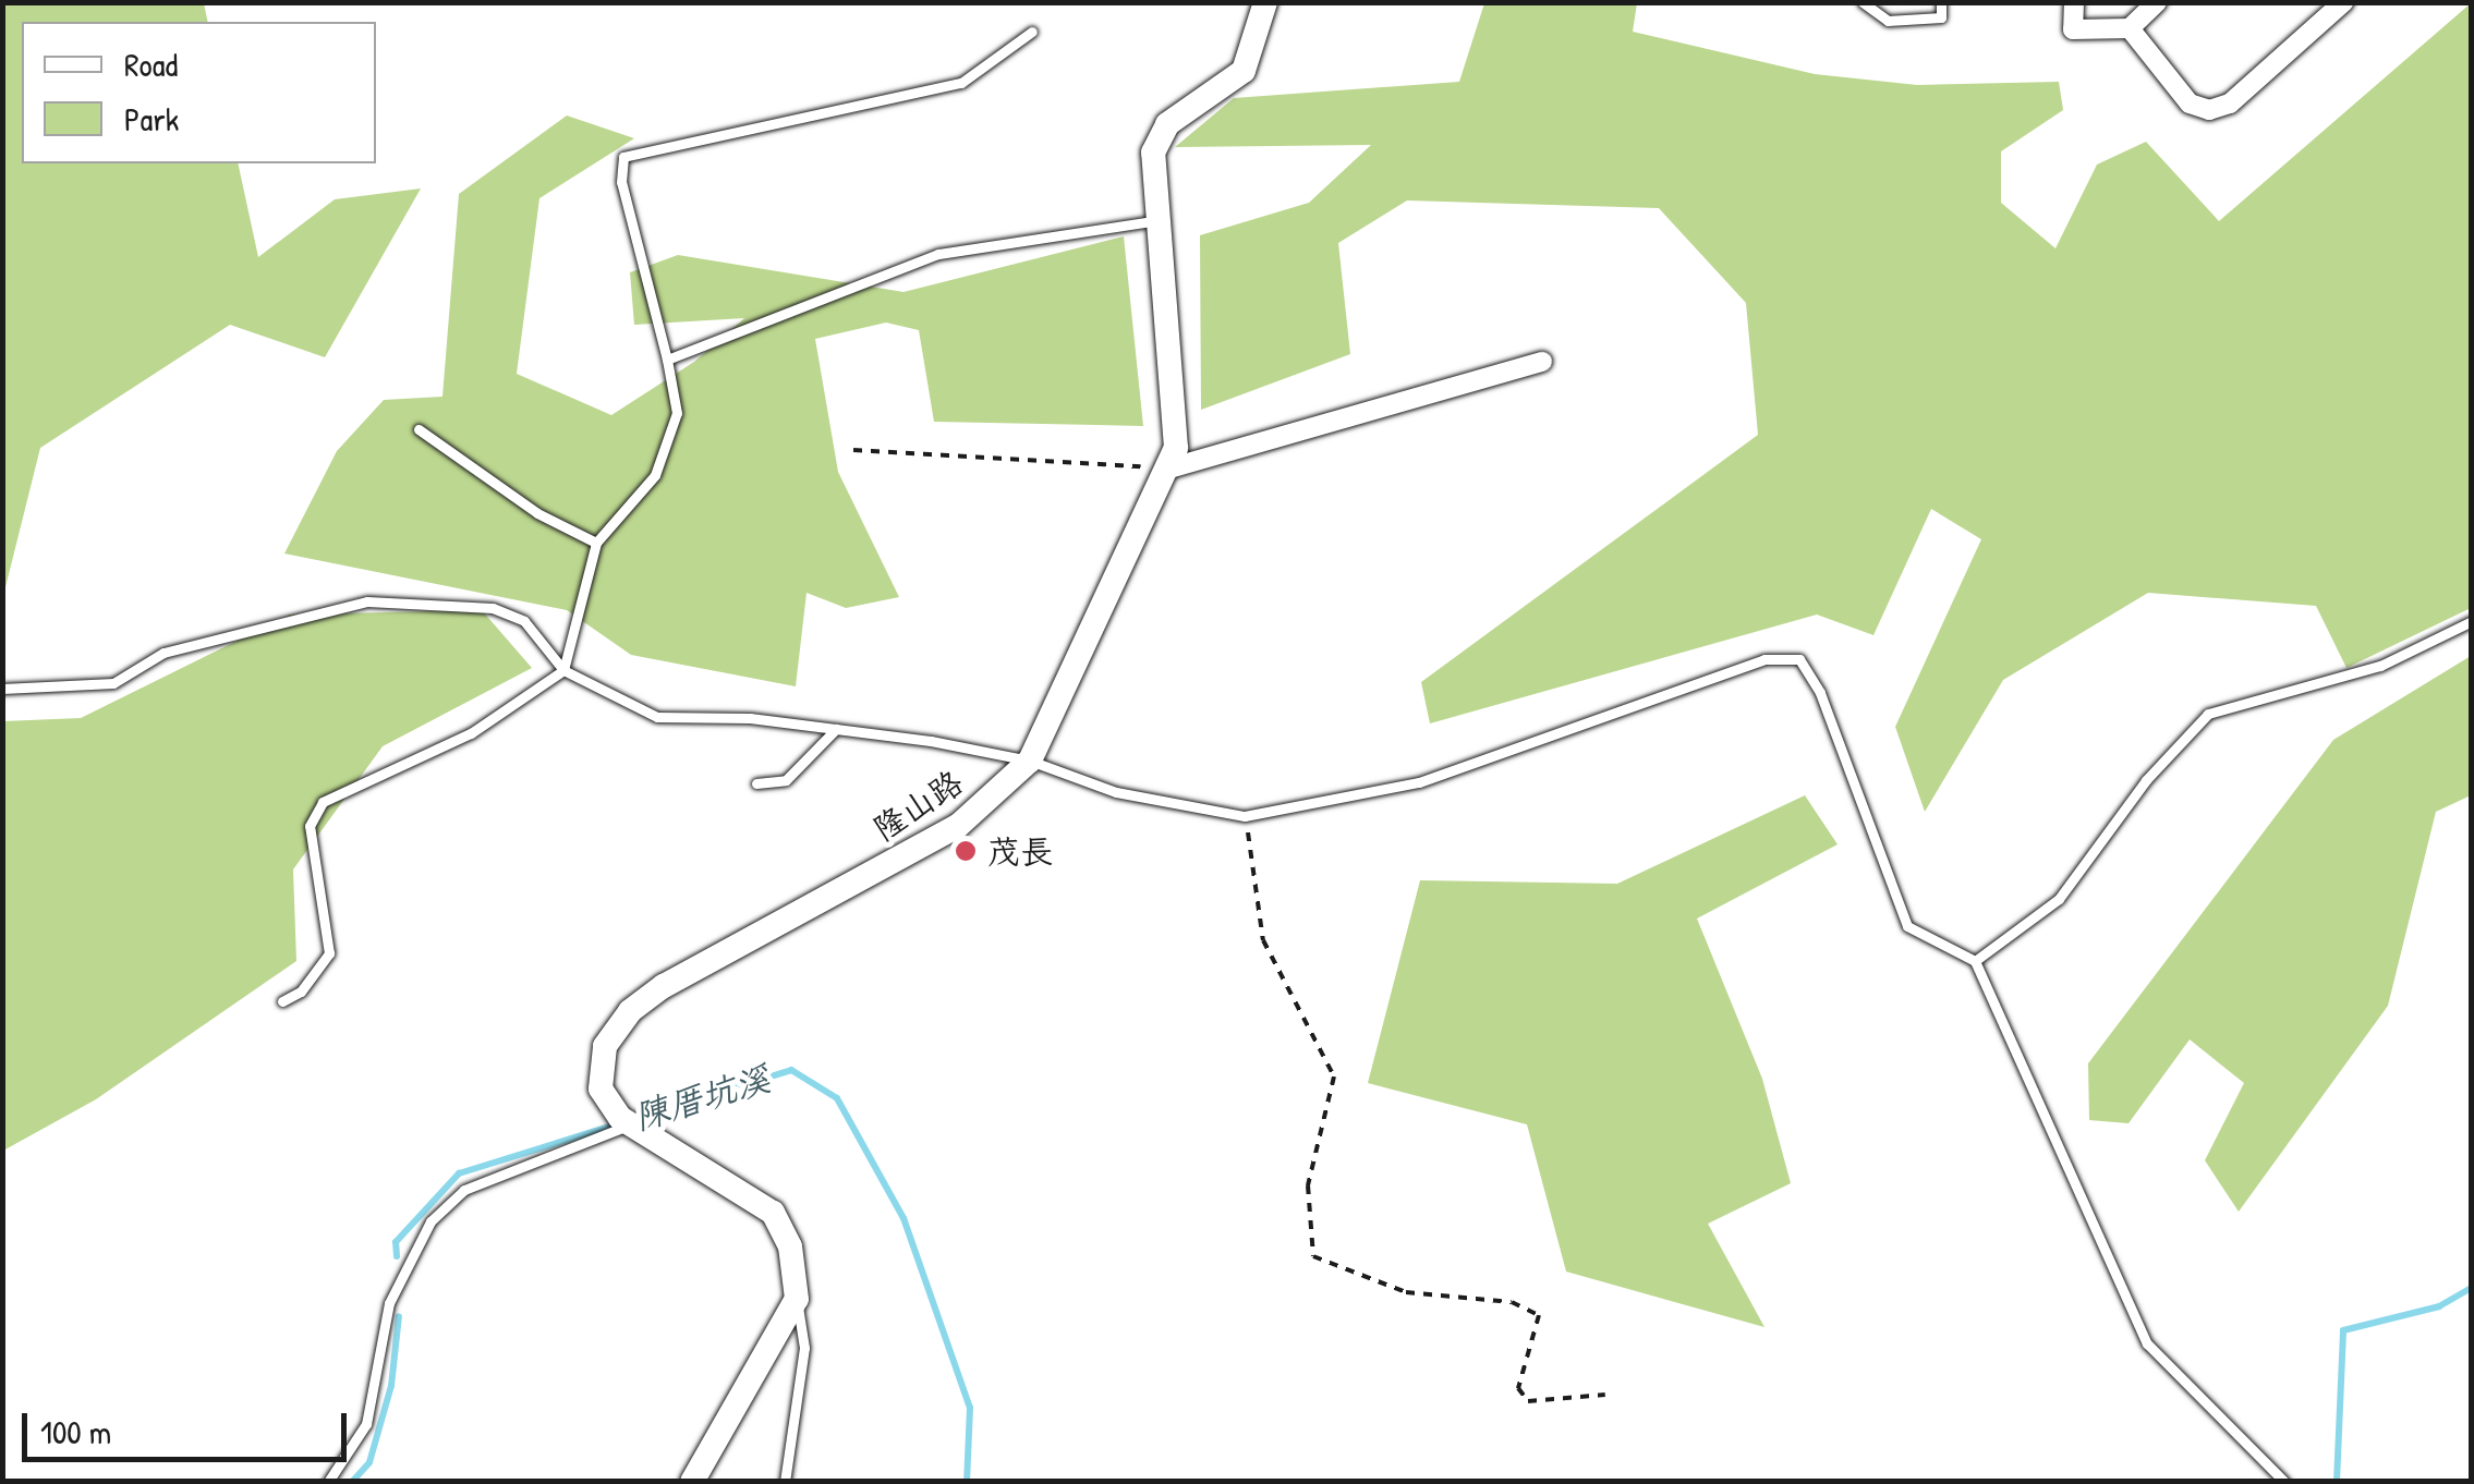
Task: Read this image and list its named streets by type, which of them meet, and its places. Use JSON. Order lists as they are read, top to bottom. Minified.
{"streets":{"street":["隆山路"]},"water":["陳厝坑溪"],"places":["茂長"],"legend":["Road","Park"],"scale_bar":"100 m"}
